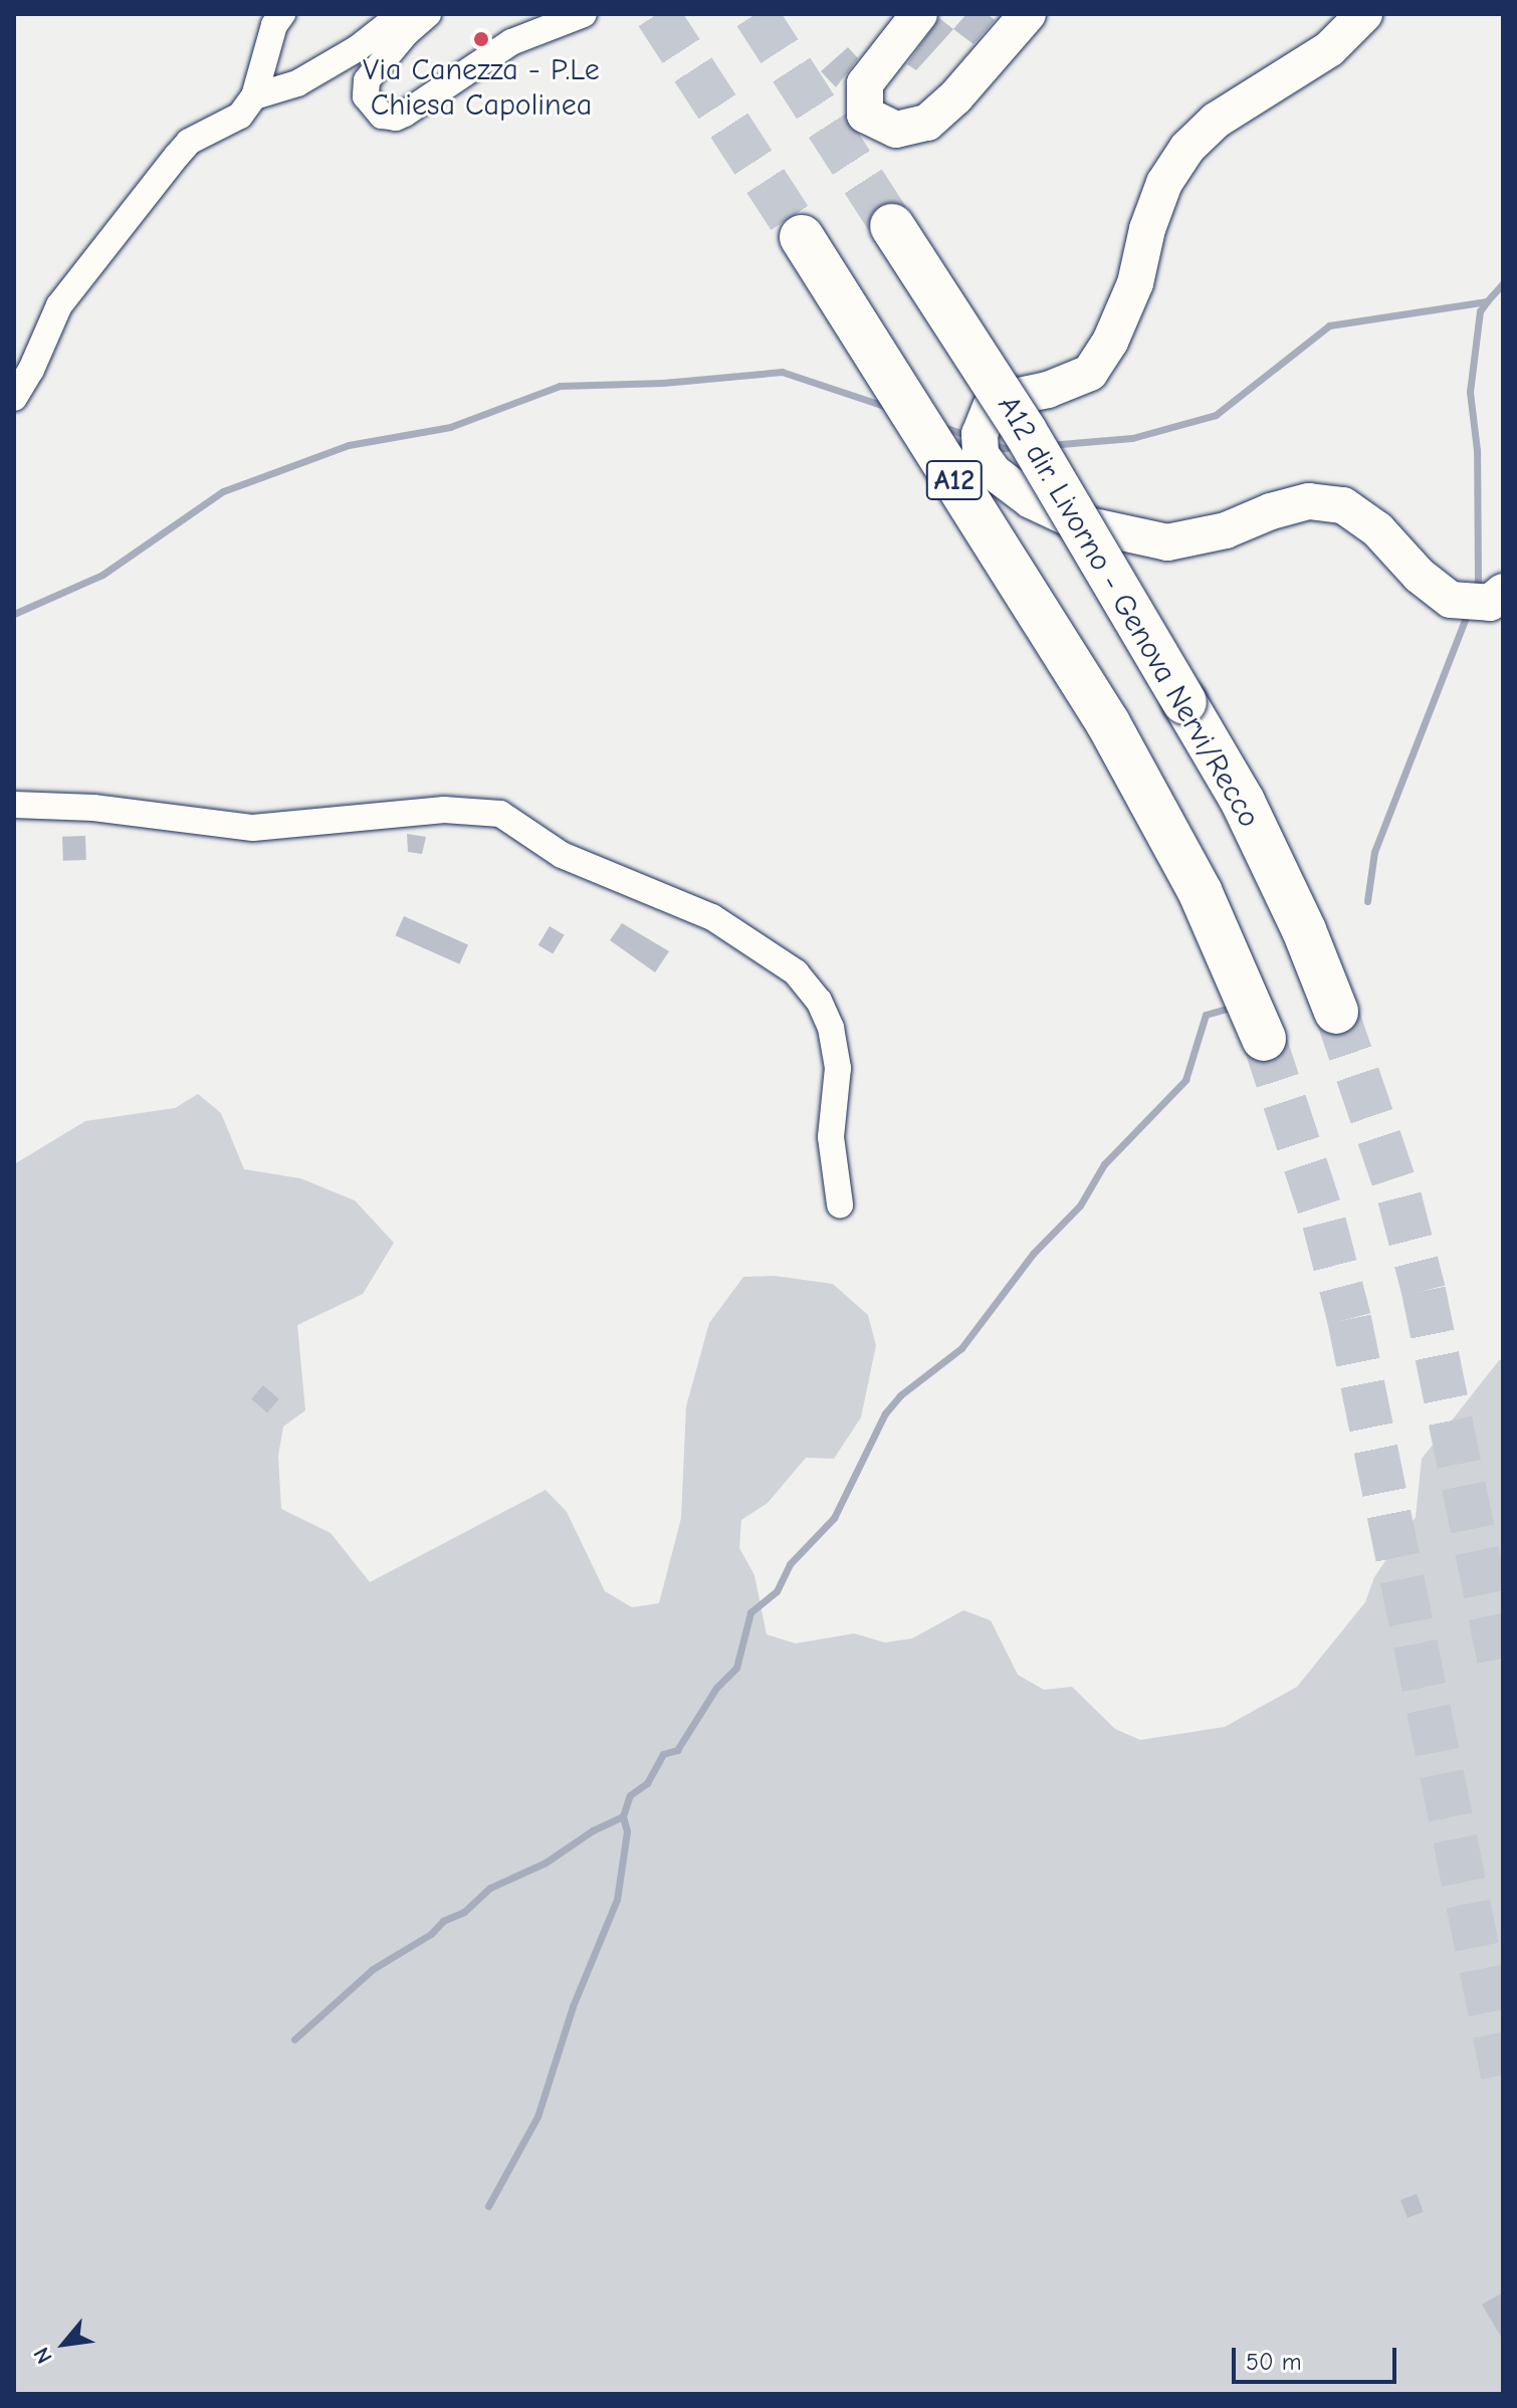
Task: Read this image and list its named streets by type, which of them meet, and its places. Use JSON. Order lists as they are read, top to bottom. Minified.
{"streets":{"highway":["A12","A12 dir. Livorno - Genova Nervi/Recco"]},"places":["Via Canezza - P.Le Chiesa Capolinea"],"scale_bar":"50 m","north":"bottom left"}
